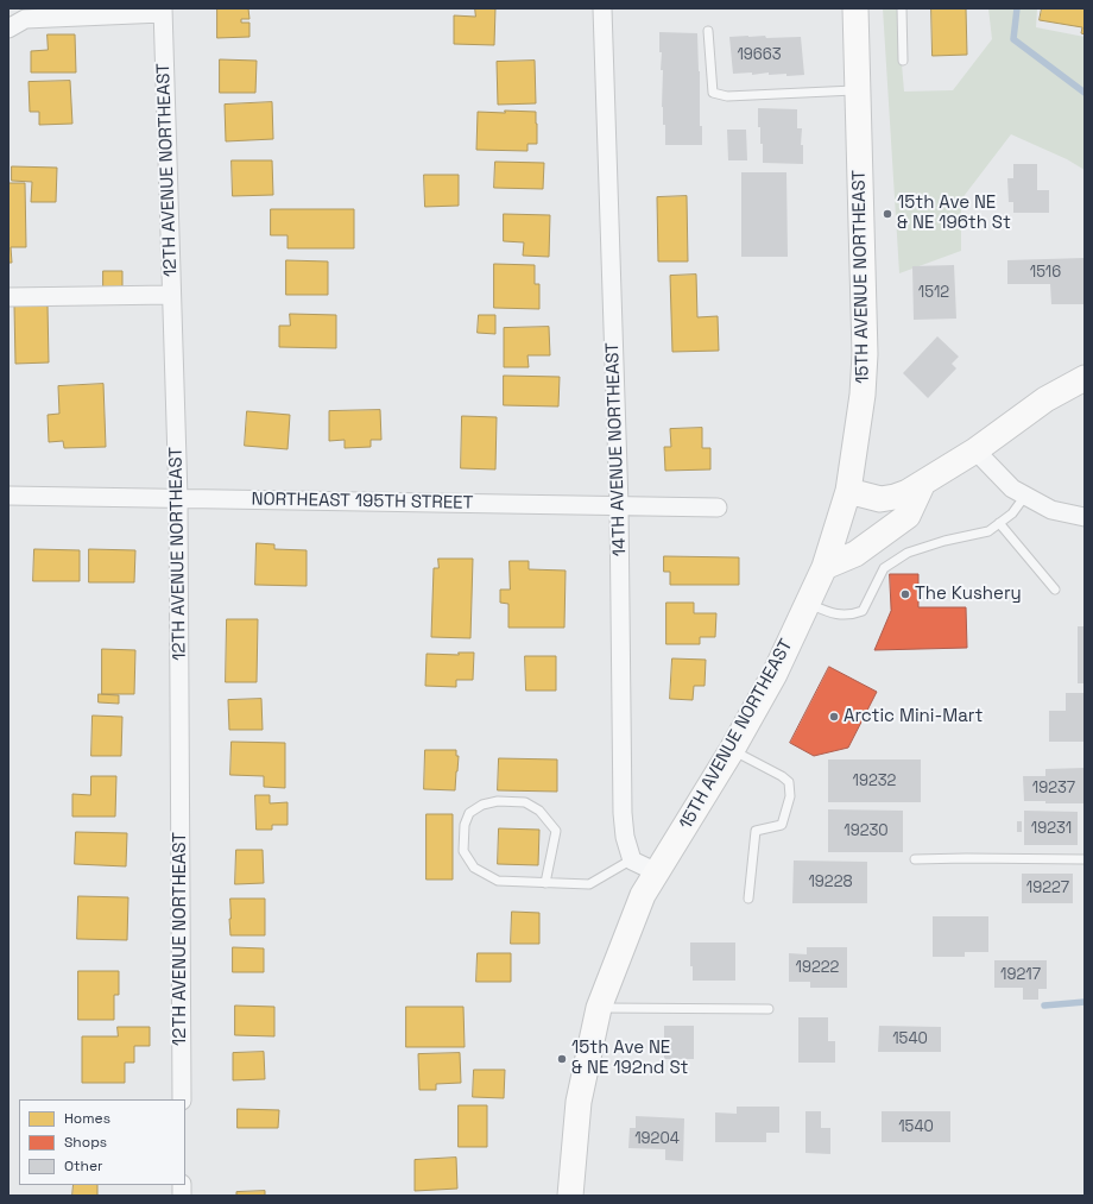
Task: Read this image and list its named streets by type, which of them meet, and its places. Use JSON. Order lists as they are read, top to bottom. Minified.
{"streets":{"main road":["15TH AVENUE NORTHEAST"],"street":["12TH AVENUE NORTHEAST","14TH AVENUE NORTHEAST","NORTHEAST 195TH STREET"]},"crossings":[["12TH AVENUE NORTHEAST","NORTHEAST 195TH STREET"],["14TH AVENUE NORTHEAST","NORTHEAST 195TH STREET"]],"places":["15th Ave NE & NE 196th St","The Kushery","Arctic Mini-Mart","15th Ave NE & NE 192nd St"],"house_numbers":["19663","1516","1512","19232","19237","19231","19230","19228","19227","19222","19217","1540","1540","19204"],"legend":["Homes","Shops","Other"]}
